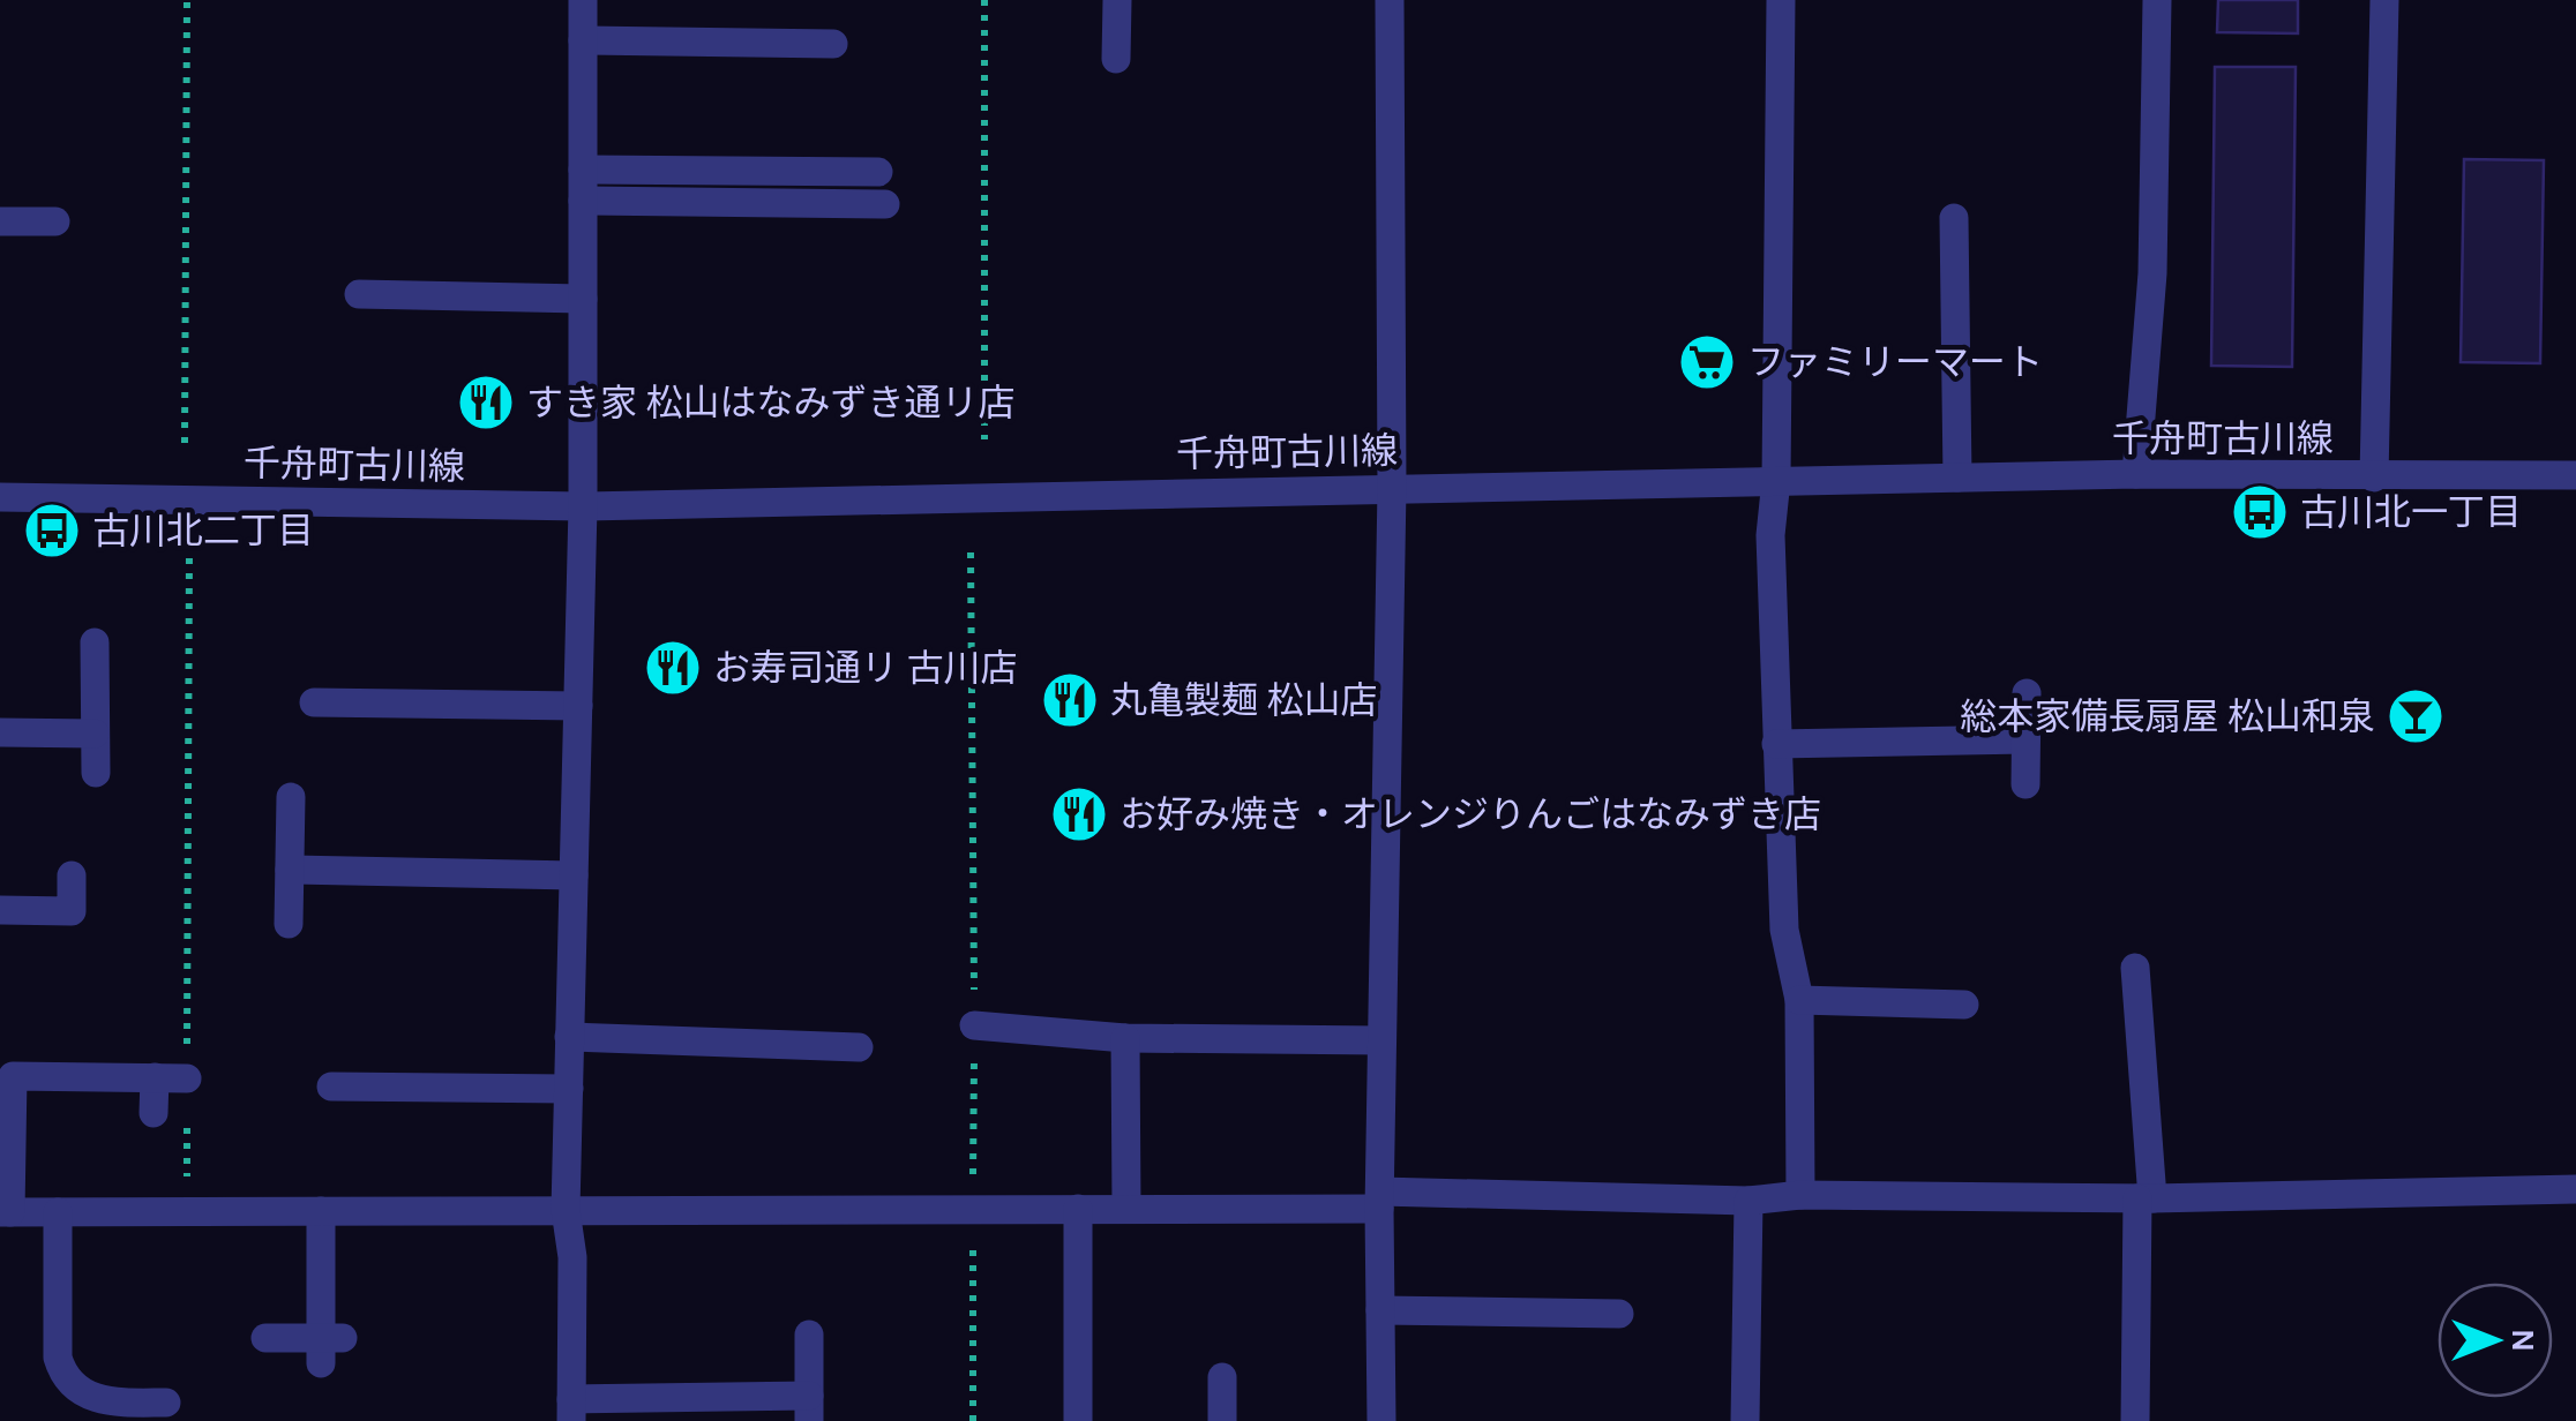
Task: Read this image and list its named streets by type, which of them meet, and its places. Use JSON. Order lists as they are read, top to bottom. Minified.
{"streets":{"street":["千舟町古川線"]},"places":{"supermarket":["ファミリーマート"],"restaurant":["すき家 松山はなみずき通リ店","お寿司通リ 古川店","丸亀製麺 松山店","お好み焼き・オレンジりんごはなみずき店"],"bus stop":["古川北一丁目","古川北二丁目"],"bar":["総本家備長扇屋 松山和泉"]},"north":"right"}
